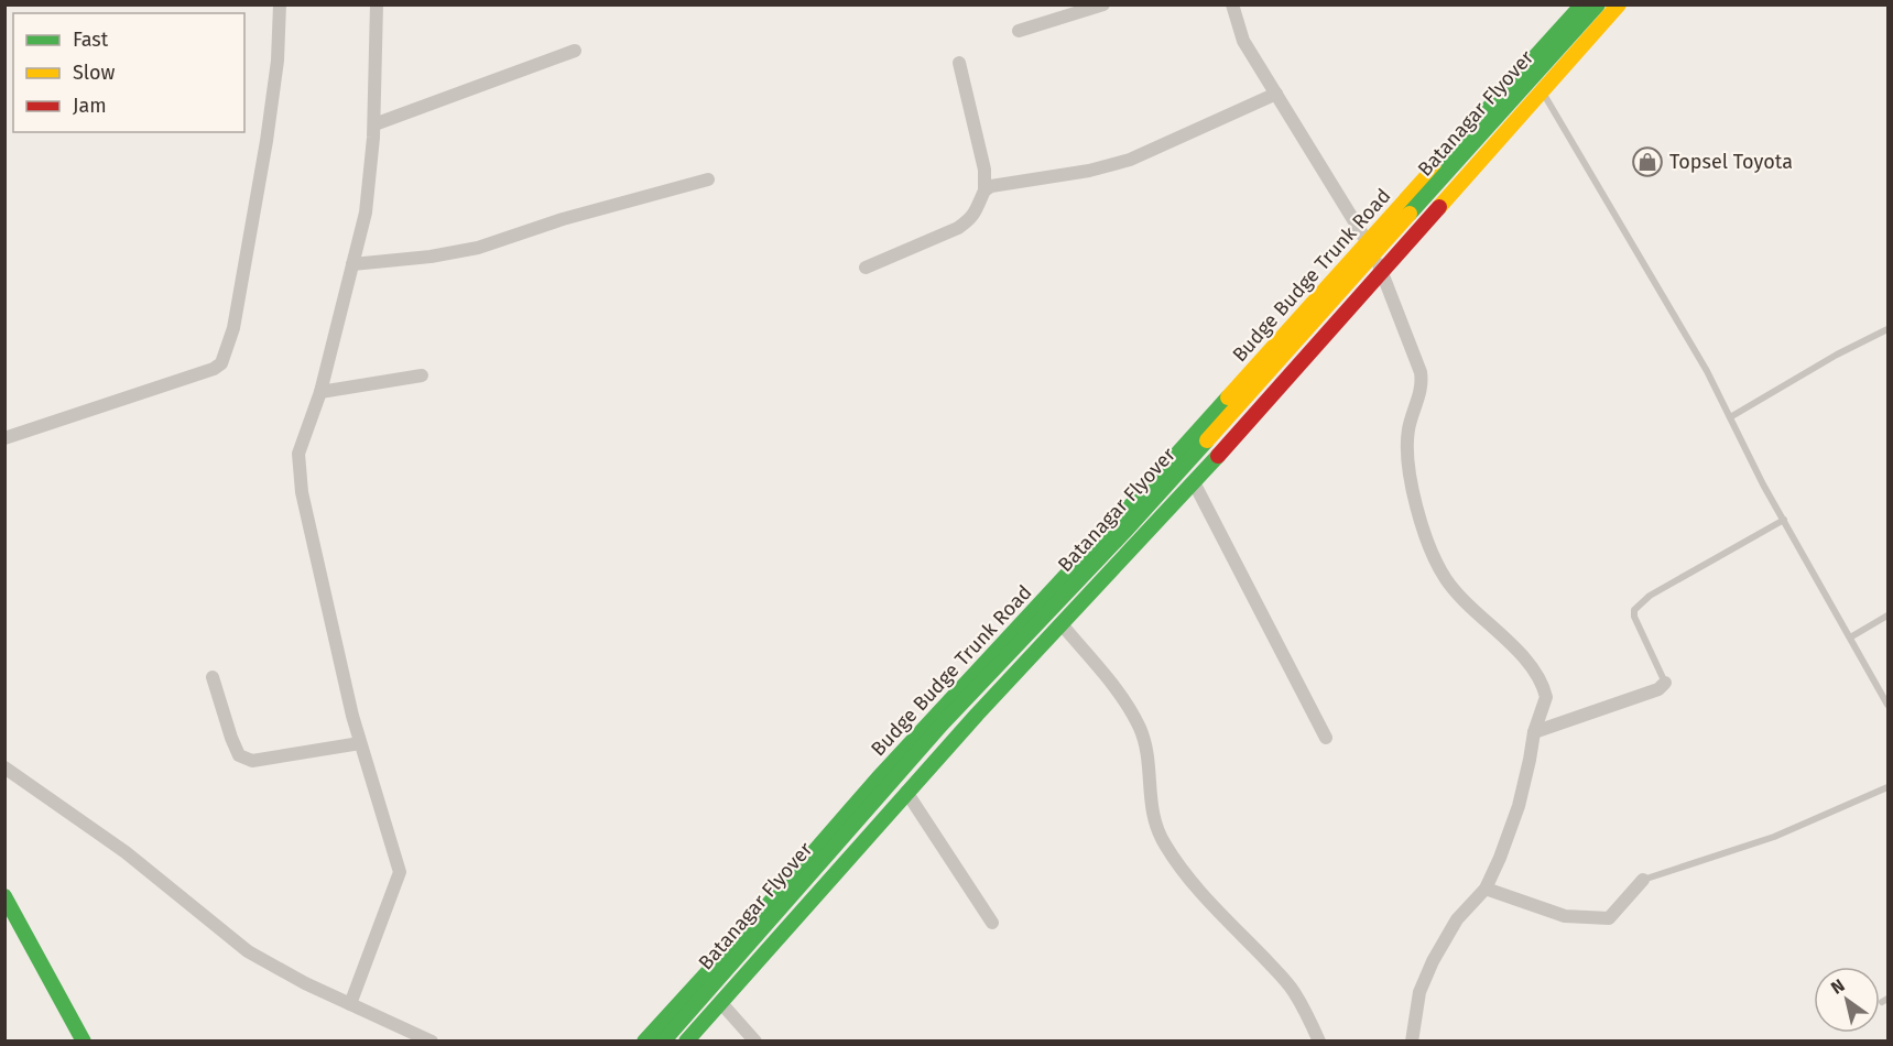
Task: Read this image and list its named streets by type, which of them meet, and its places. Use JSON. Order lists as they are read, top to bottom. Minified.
{"streets":{"street":["Batanagar Flyover","Budge Budge Trunk Road"]},"places":{"shop":["Topsel Toyota"]},"legend":["Fast","Slow","Jam"],"north":"top left"}
